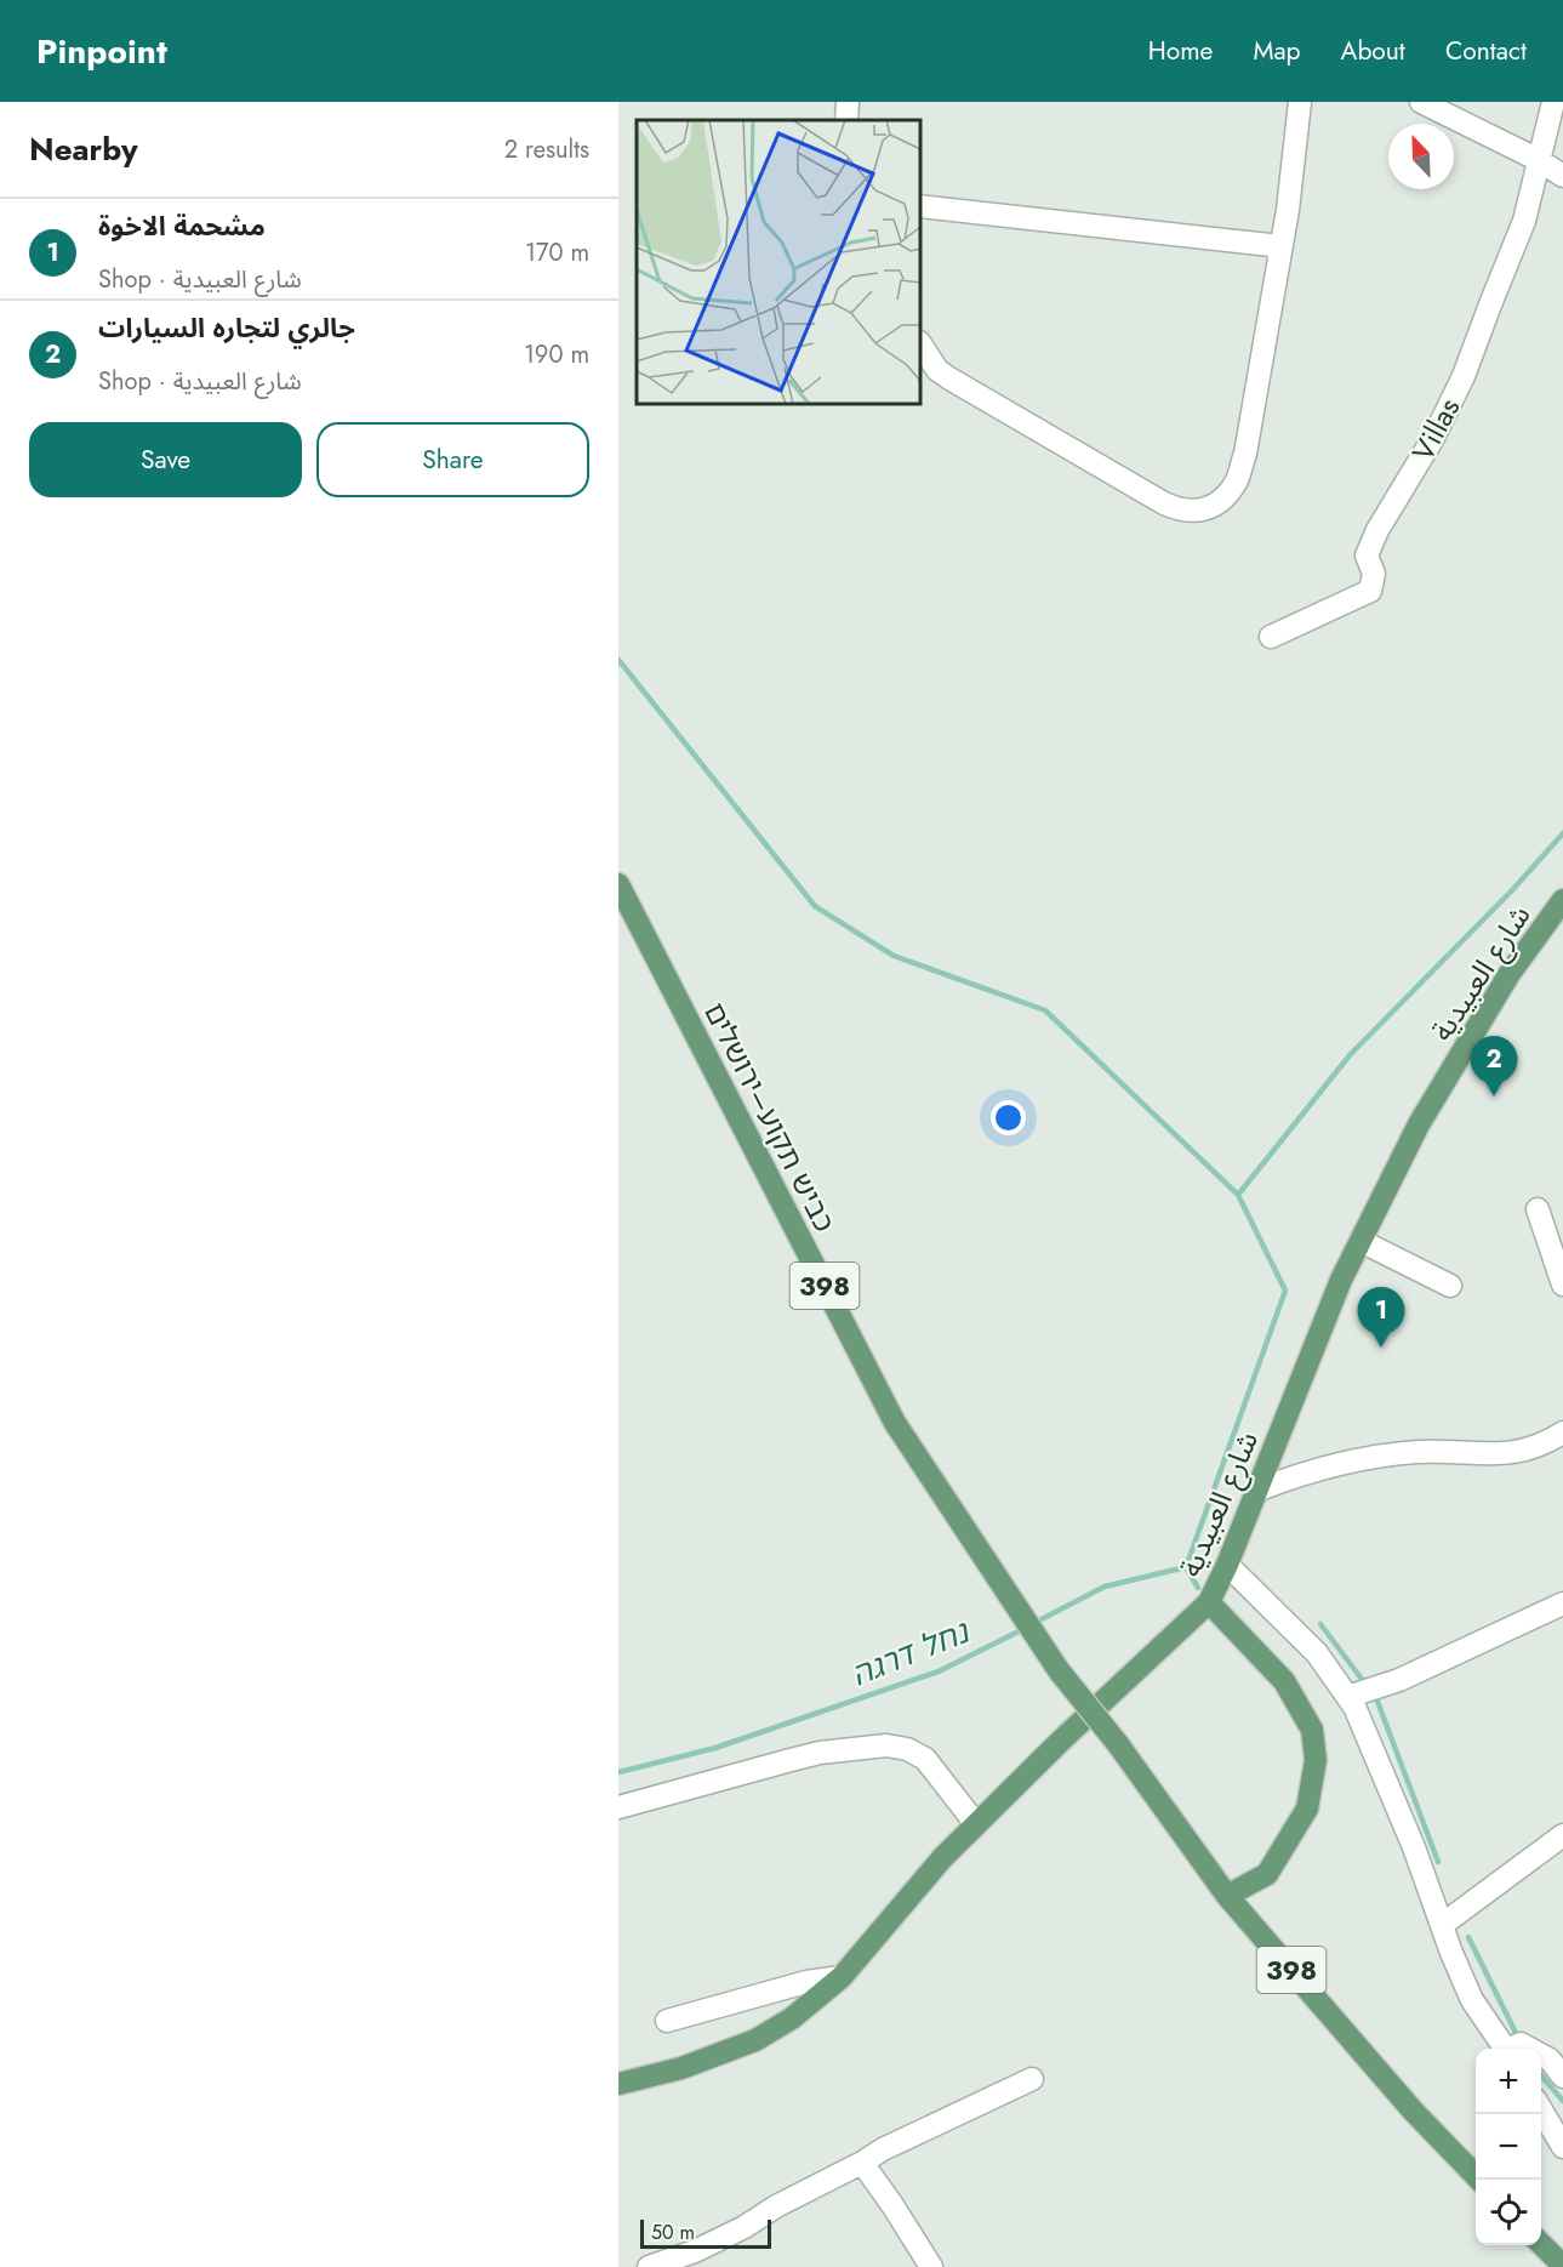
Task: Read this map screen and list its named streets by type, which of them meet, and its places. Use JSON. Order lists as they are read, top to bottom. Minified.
{"streets":{"main road":["شارع العبيدية","כביש תקוע–ירושלים","398"],"street":["Villas"]},"crossings":[["כביש תקוע–ירושלים","398"]],"water":["נחל דרגה"],"scale_bar":"50 m","north":"top left","page":{"header":"Pinpoint","nav":["Home","Map","About","Contact"],"heading":["Nearby","2 results"],"list":[{"mark":"1","name":"مشحمة الاخوة","note":"Shop · شارع العبيدية","value":"170 m"},{"mark":"2","name":"جالري لتجاره السيارات","note":"Shop · شارع العبيدية","value":"190 m"}],"buttons":["Save","Share"],"pins":["2","1"],"map_buttons":["+","−"],"scale":"50 m"}}
